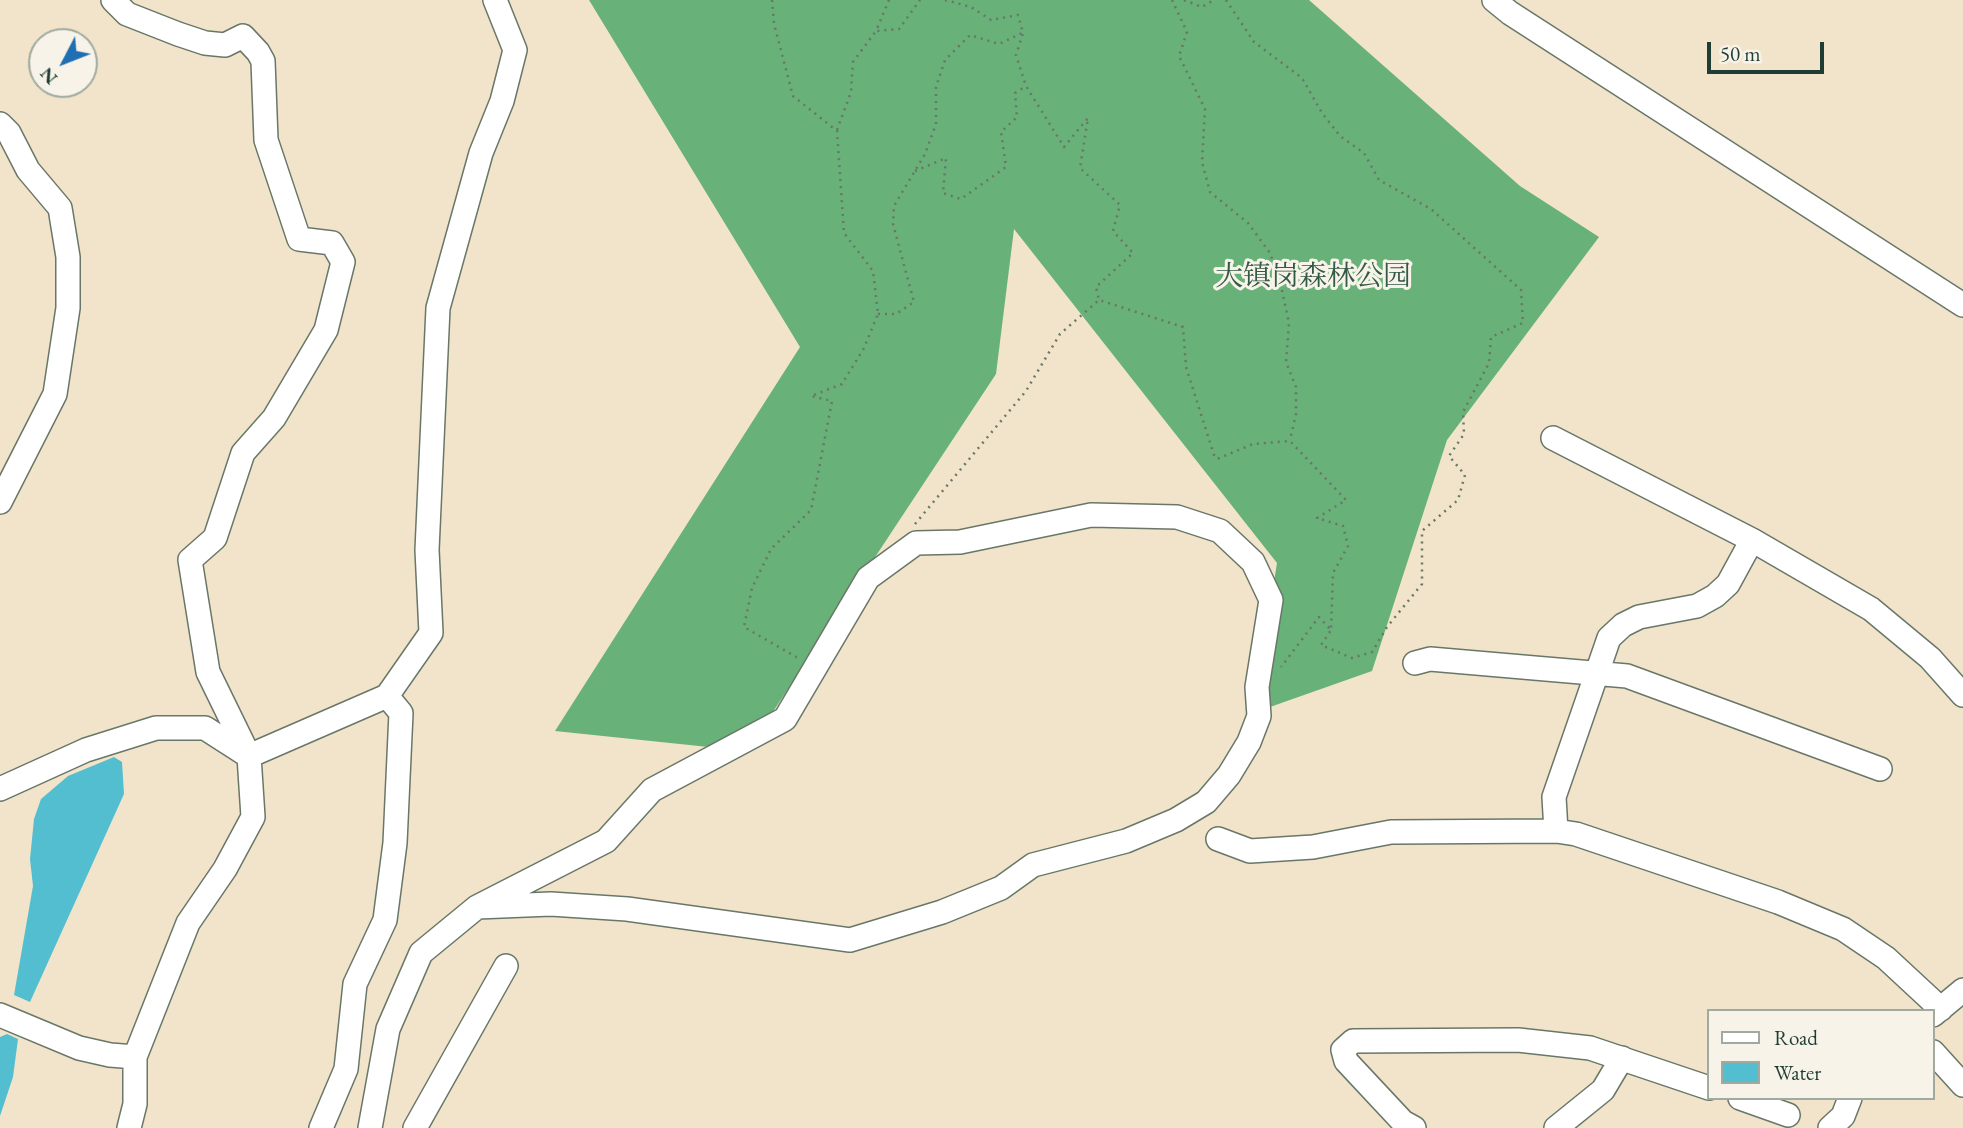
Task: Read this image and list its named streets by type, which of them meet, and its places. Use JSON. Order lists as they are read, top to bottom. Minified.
{"parks":["大镇岗森林公园"],"legend":["Road","Water"],"scale_bar":"50 m","north":"bottom left"}
